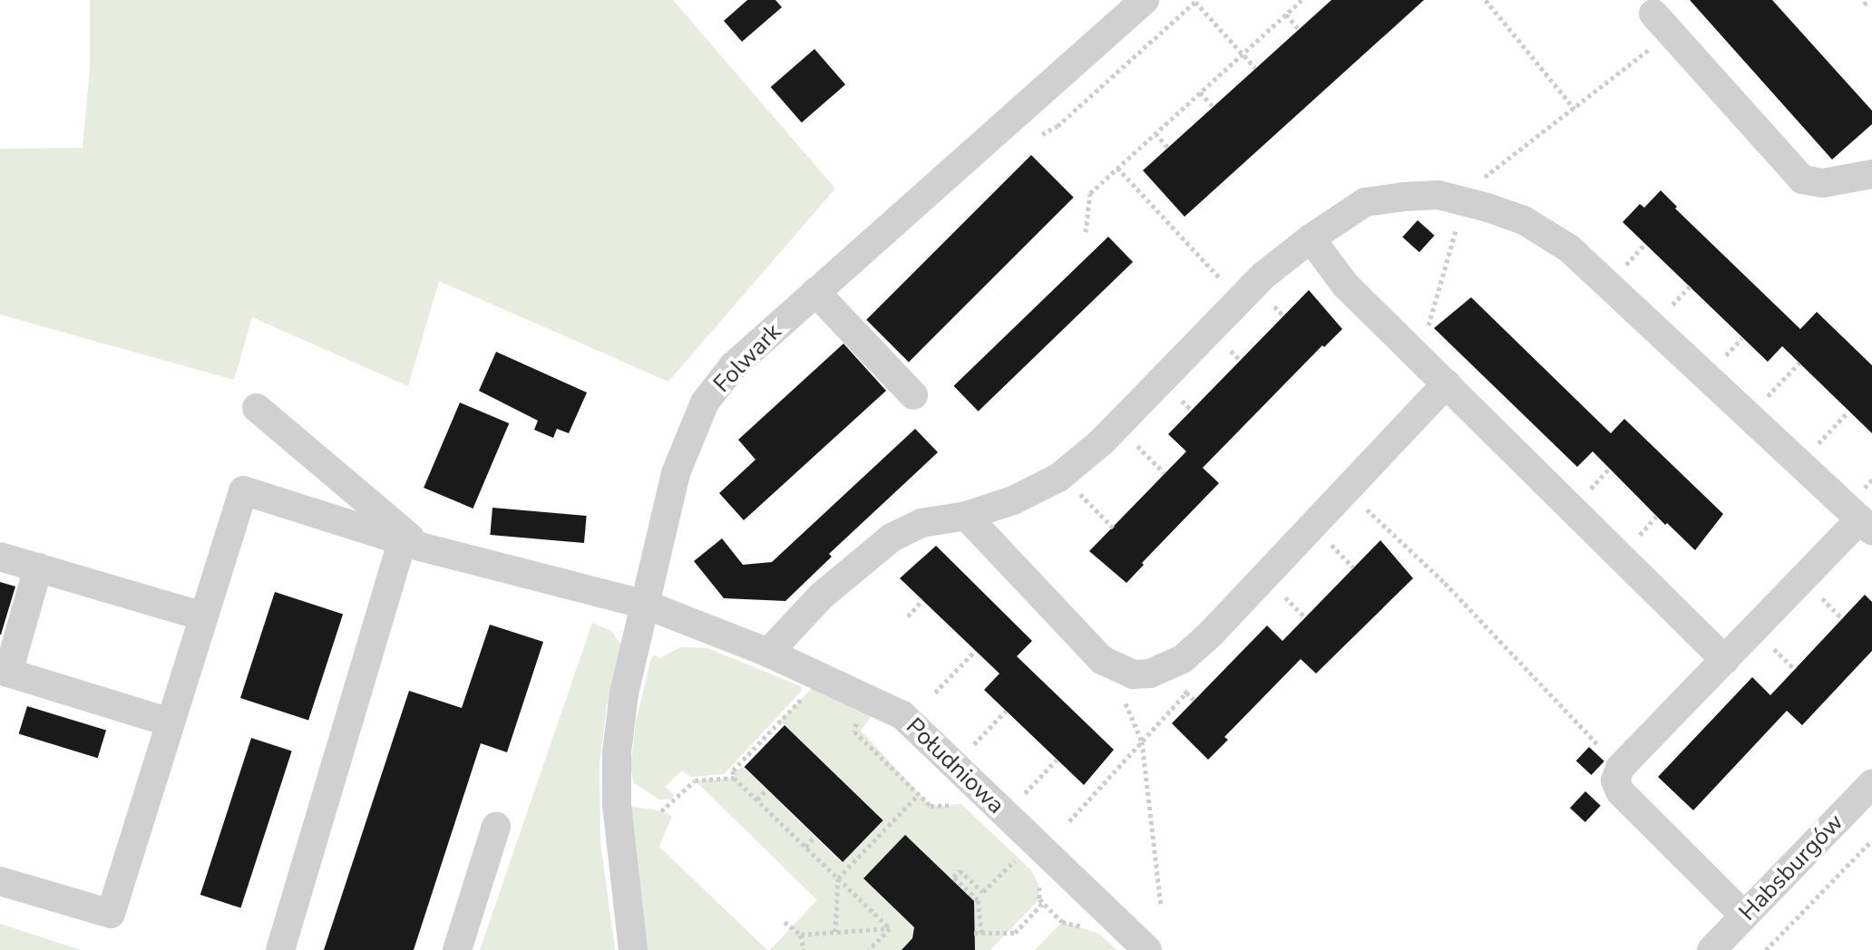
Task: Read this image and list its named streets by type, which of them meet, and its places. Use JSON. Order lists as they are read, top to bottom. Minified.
{"streets":{"street":["Folwark","Południowa","Habsburgów"]},"crossings":[["Folwark","Południowa"]]}
